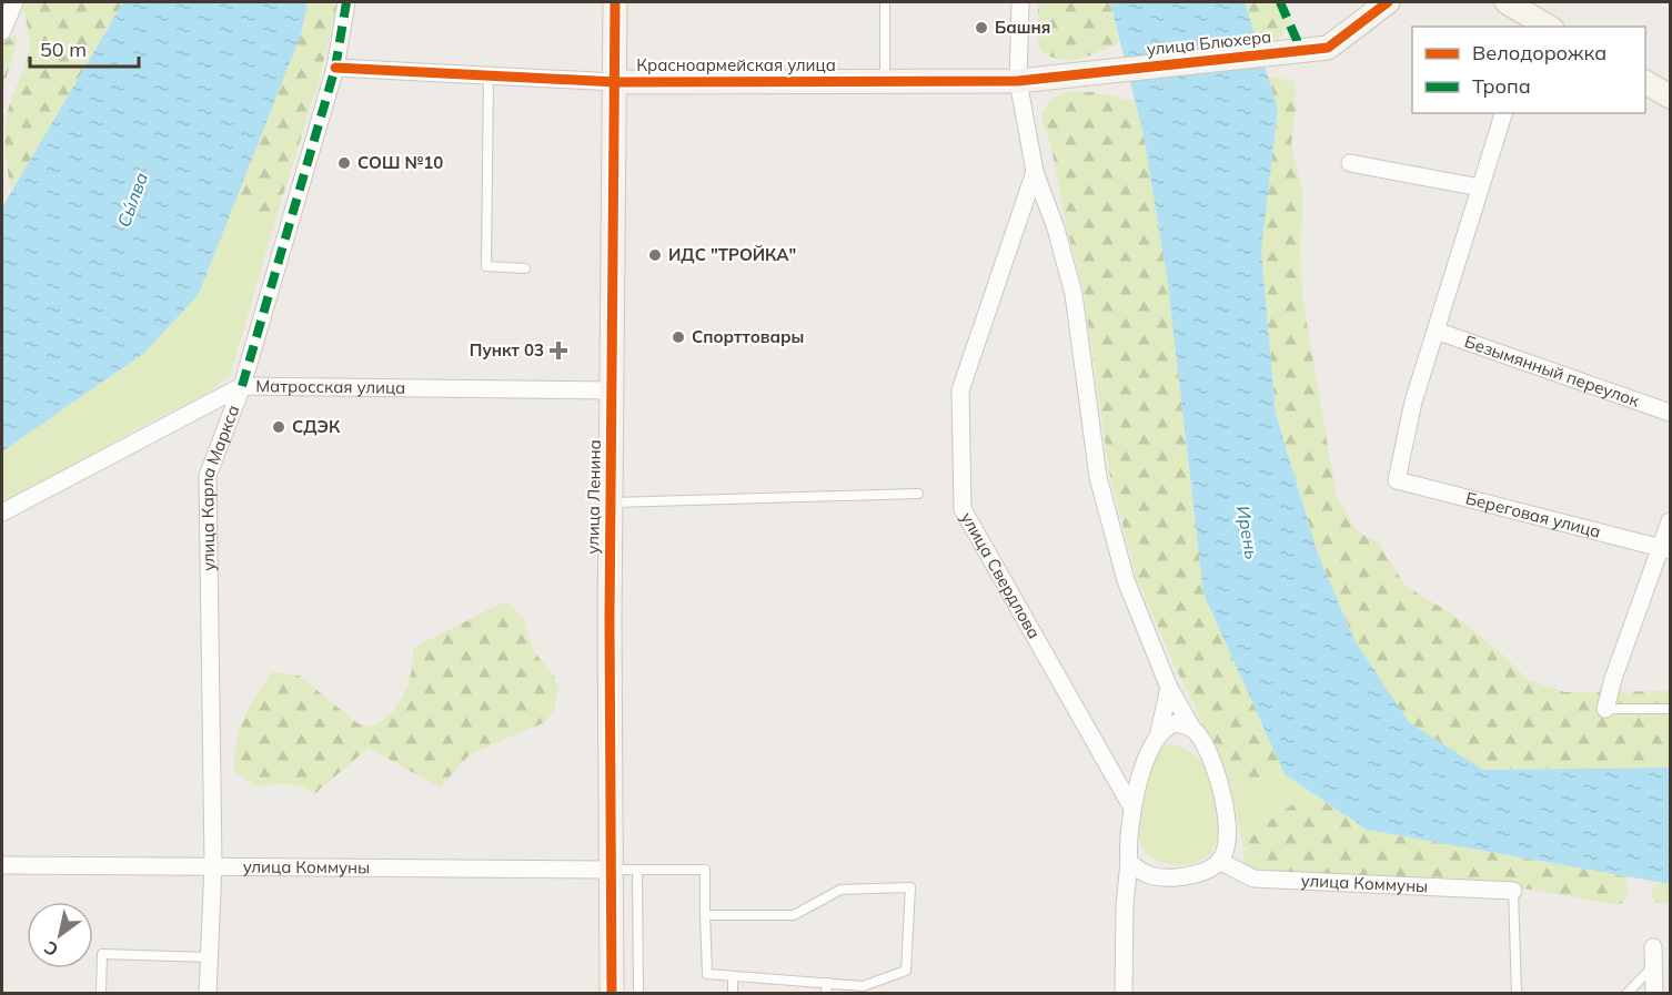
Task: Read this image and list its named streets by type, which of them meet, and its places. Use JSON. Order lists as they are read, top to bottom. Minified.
{"streets":{"street":["улица Блюхера","Красноармейская улица","Безымянный переулок","Матросская улица","улица Карла Маркса","улица Ленина","Береговая улица","улица Свердлова","улица Коммуны"]},"crossings":[["улица Блюхера","Красноармейская улица"],["улица Блюхера","улица Свердлова"],["Красноармейская улица","улица Карла Маркса"],["Красноармейская улица","улица Ленина"],["Красноармейская улица","улица Свердлова"],["Безымянный переулок","Береговая улица"],["Матросская улица","улица Карла Маркса"],["Матросская улица","улица Ленина"],["улица Карла Маркса","улица Коммуны"],["улица Ленина","улица Коммуны"],["улица Свердлова","улица Коммуны"]],"water":["Сы́лва","Ирень"],"places":{"other":["Башня","СОШ №10","ИДС \"ТРОЙКА\"","Спорттовары","СДЭК"],"health":["Пункт 03"]},"legend":["Велодорожка","Тропа"],"scale_bar":"50 m","north":"bottom left"}
